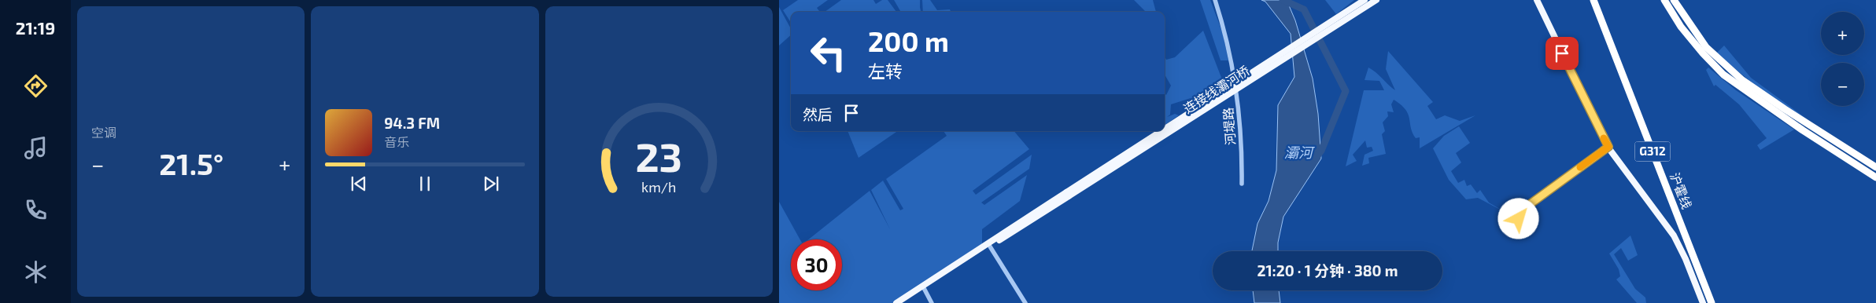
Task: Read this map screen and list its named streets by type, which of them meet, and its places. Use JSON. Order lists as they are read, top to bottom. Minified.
{"streets":{"highway":["G312","沪霍线"],"main road":["连接线灞河桥"],"street":["河堤路"]},"water":["灞河"],"page":{"tabs":"21:19","tile":"空调","map_buttons":["+","−"],"turn":["200 m","左转"],"then":"然后","song":["94.3 FM","音乐"],"heat":["−","21.5°","+"],"limit":"30","trip":"21:20 · 1 分钟 · 380 m","gauge":["23","km/h"]}}
